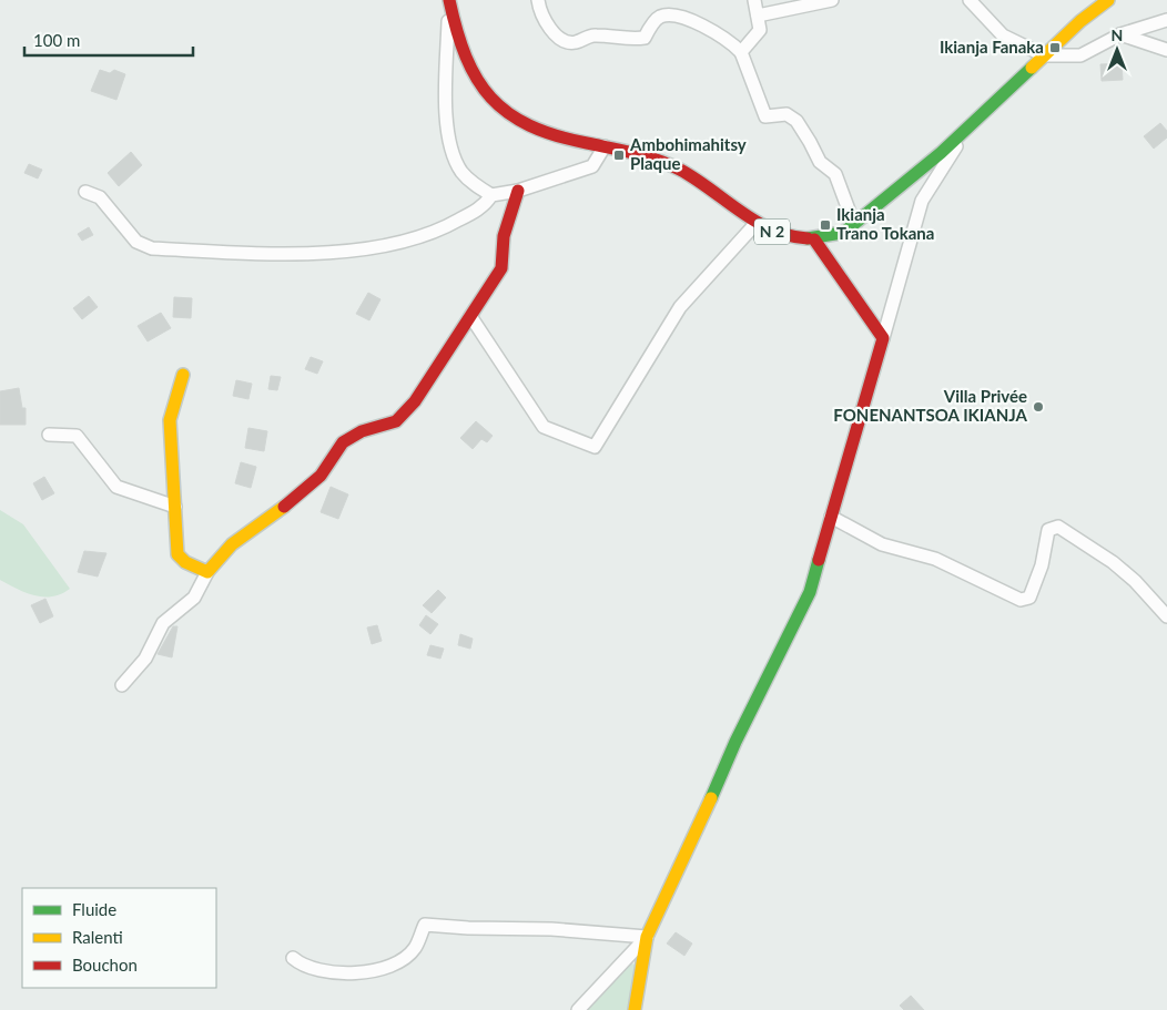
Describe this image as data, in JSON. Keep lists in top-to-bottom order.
{
  "streets": {
    "street": ["N 2"]
  },
  "places": {
    "transit": ["Ikianja Fanaka", "Ambohimahitsy Plaque", "Ikianja Trano Tokana"],
    "other": ["Villa Privée FONENANTSOA IKIANJA"]
  },
  "legend": ["Fluide", "Ralenti", "Bouchon"],
  "scale_bar": "100 m",
  "north": "top"
}
